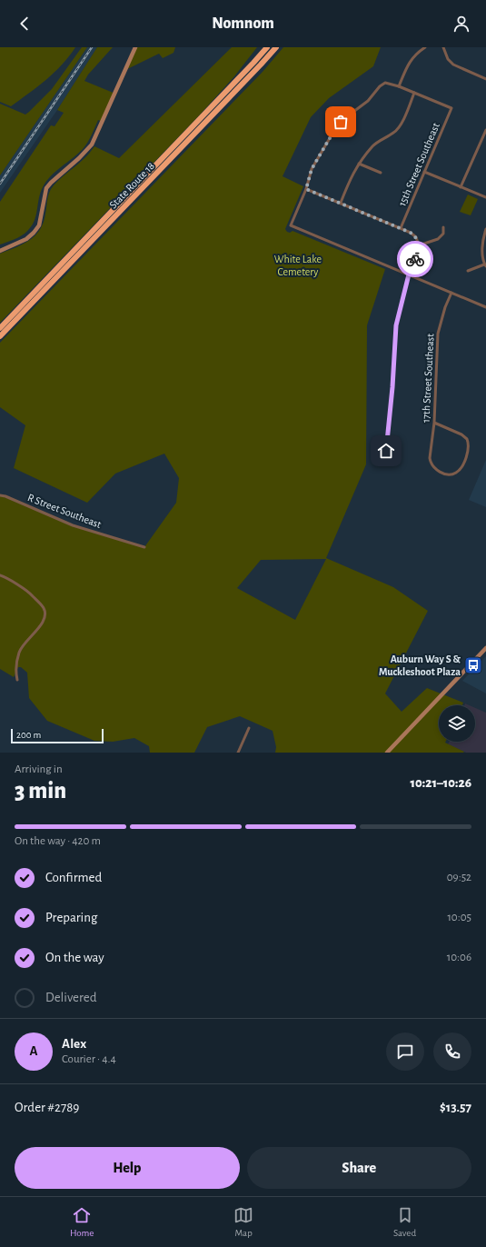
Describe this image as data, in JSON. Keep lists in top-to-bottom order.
{
  "streets": {
    "highway": ["State Route 18"],
    "street": ["15th Street Southeast", "17th Street Southeast", "R Street Southeast"]
  },
  "parks": ["White Lake Cemetery"],
  "places": {
    "bus stop": ["Auburn Way S & Muckleshoot Plaza"]
  },
  "scale_bar": "200 m",
  "page": {
    "header": "Nomnom",
    "scale": "200 m",
    "heading": ["3 min", "Arriving in", "10:21–10:26"],
    "panel": [
      "Alex",
      "Courier · 4.4",
      "Order #2789",
      "$13.57"
    ],
    "bar": "On the way · 420 m",
    "list": [
      ["Confirmed", "09:52"],
      ["Preparing", "10:05"],
      ["On the way", "10:06"],
      "Delivered"
    ],
    "round": "A",
    "buttons": ["Help", "Share"],
    "tabs": ["Home", "Map", "Saved"]
  }
}
